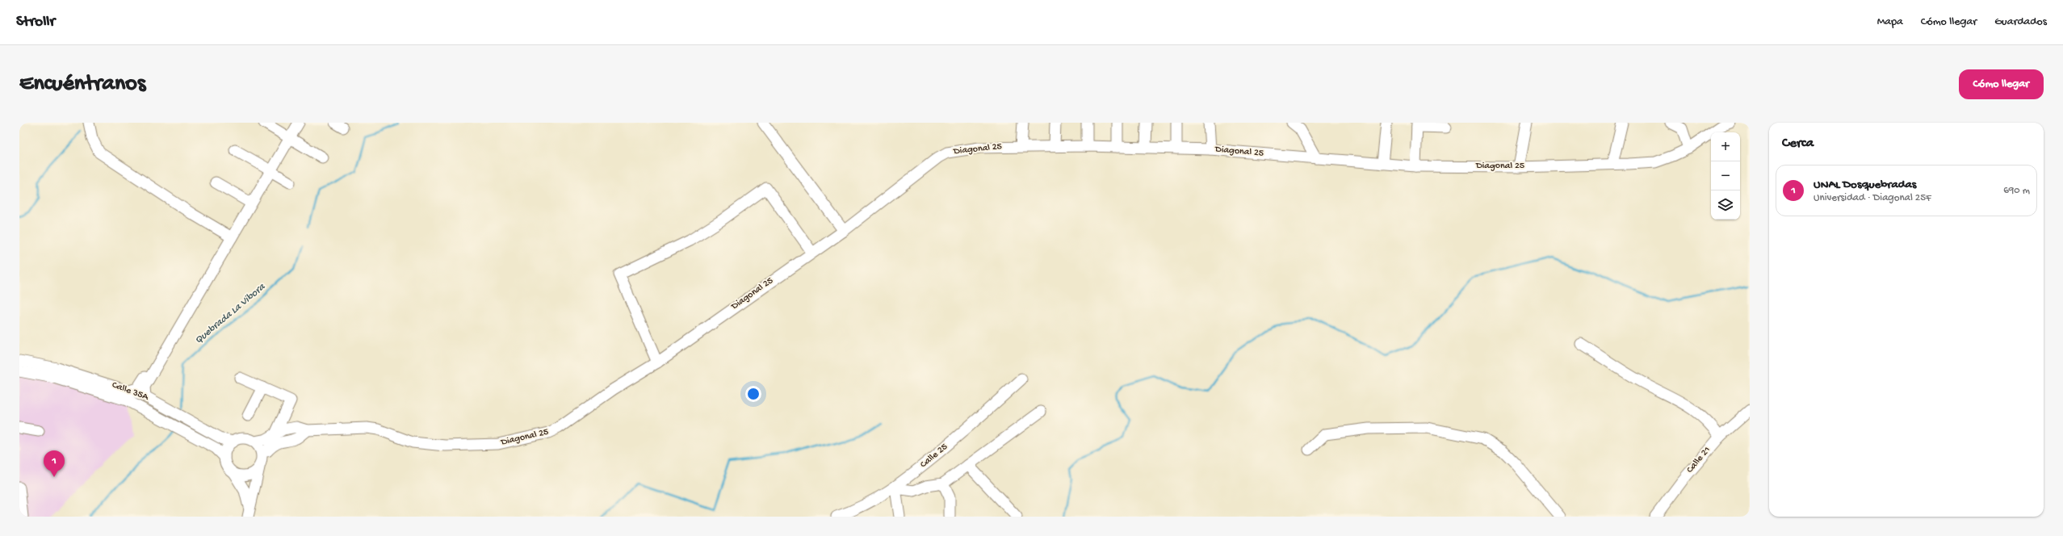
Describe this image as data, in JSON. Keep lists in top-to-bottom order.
{
  "streets": {
    "street": [
      "Diagonal 25",
      "Calle 35A",
      "Calle 25",
      "Calle 21"
    ]
  },
  "crossings": [
    ["Diagonal 25", "Calle 35A"]
  ],
  "water": ["Quebrada La Vibora"],
  "page": {
    "header": "Strollr",
    "nav": ["Mapa", "Cómo llegar", "Guardados"],
    "buttons": "Cómo llegar",
    "title": "Encuéntranos",
    "heading": "Cerca",
    "map_buttons": ["+", "−"],
    "list": [
      {
        "mark": "1",
        "name": "UNAL Dosquebradas",
        "note": "Universidad · Diagonal 25F",
        "value": "690 m"
      }
    ],
    "pins": "1"
  }
}
